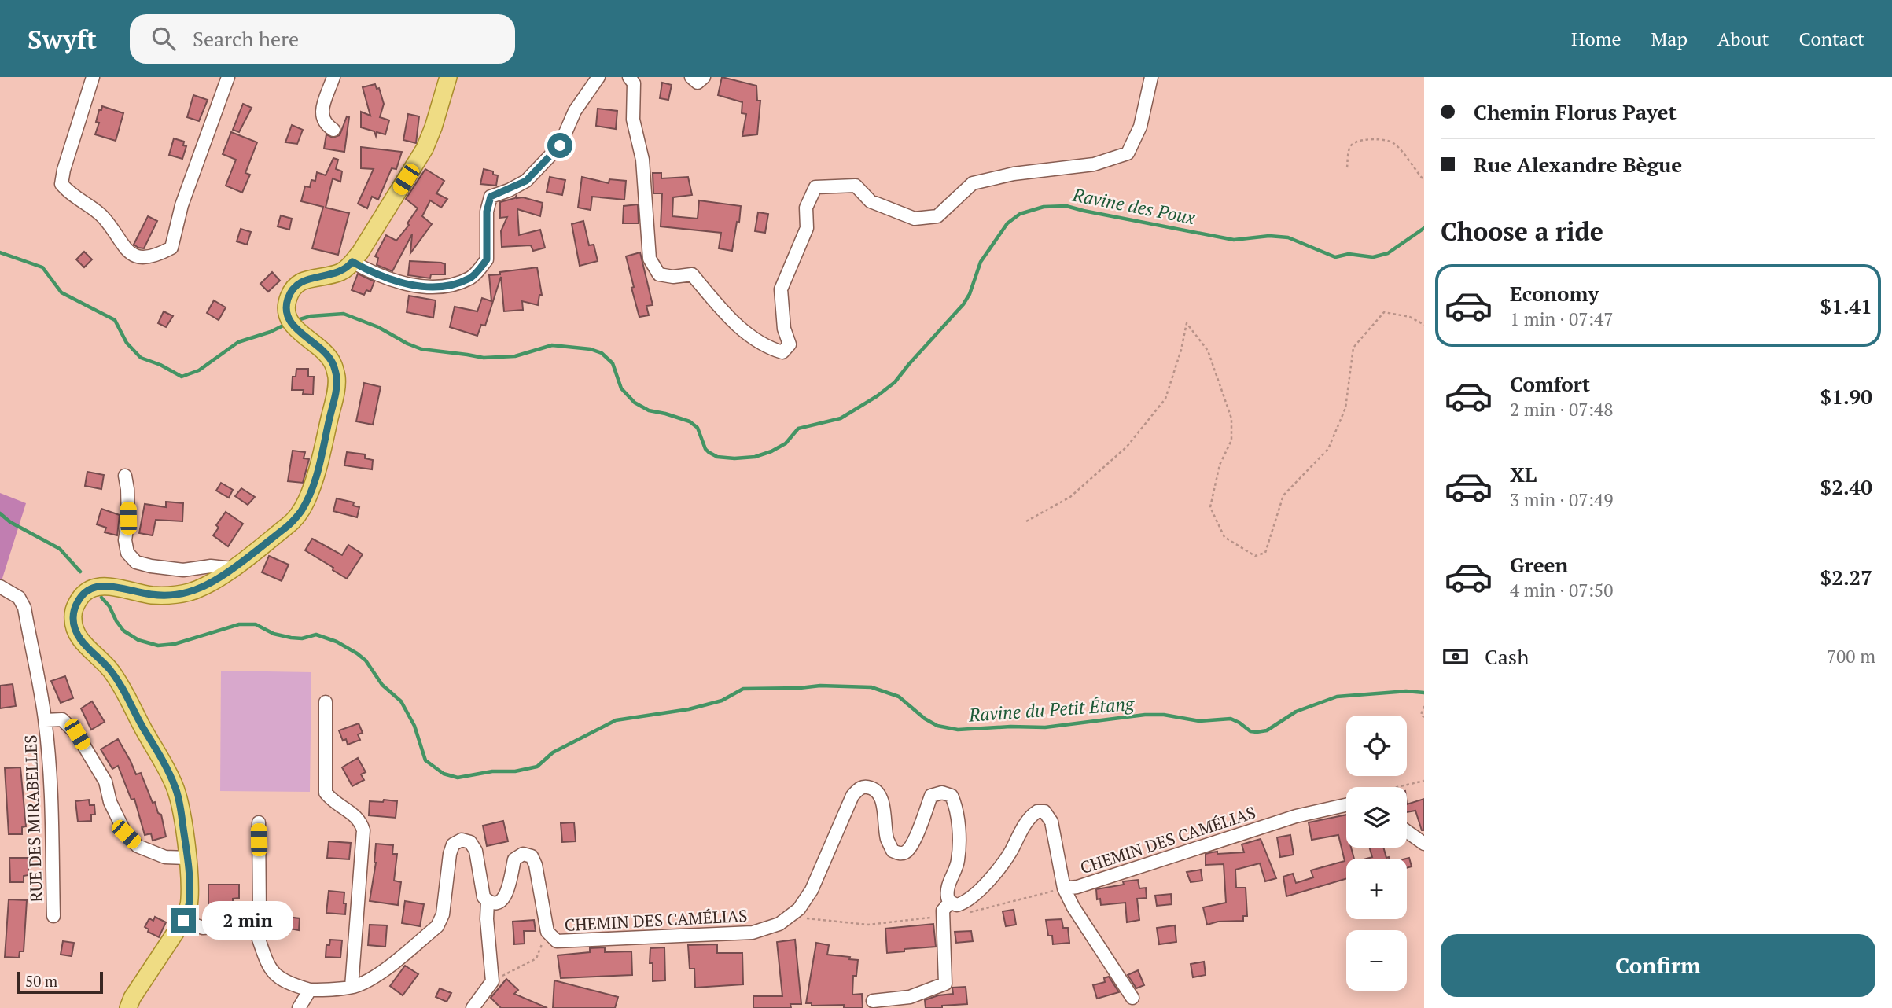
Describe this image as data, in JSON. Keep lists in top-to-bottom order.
{
  "streets": {
    "street": ["RUE DES MIRABELLES", "CHEMIN DES CAMÉLIAS"]
  },
  "water": ["Ravine des Poux", "Ravine du Petit Étang"],
  "scale_bar": "50 m",
  "page": {
    "header": "Swyft",
    "search": "Search here",
    "nav": [
      "Home",
      "Map",
      "About",
      "Contact"
    ],
    "banner": ["Chemin Florus Payet", "Rue Alexandre Bègue"],
    "heading": "Choose a ride",
    "list": [
      {
        "name": "Economy",
        "note": "1 min · 07:47",
        "value": "$1.41"
      },
      {
        "name": "Comfort",
        "note": "2 min · 07:48",
        "value": "$1.90"
      },
      {
        "name": "XL",
        "note": "3 min · 07:49",
        "value": "$2.40"
      },
      {
        "name": "Green",
        "note": "4 min · 07:50",
        "value": "$2.27"
      }
    ],
    "pay": ["Cash", "700 m"],
    "map_buttons": ["+", "−"],
    "bubble": "2 min",
    "buttons": "Confirm",
    "scale": "50 m"
  }
}
